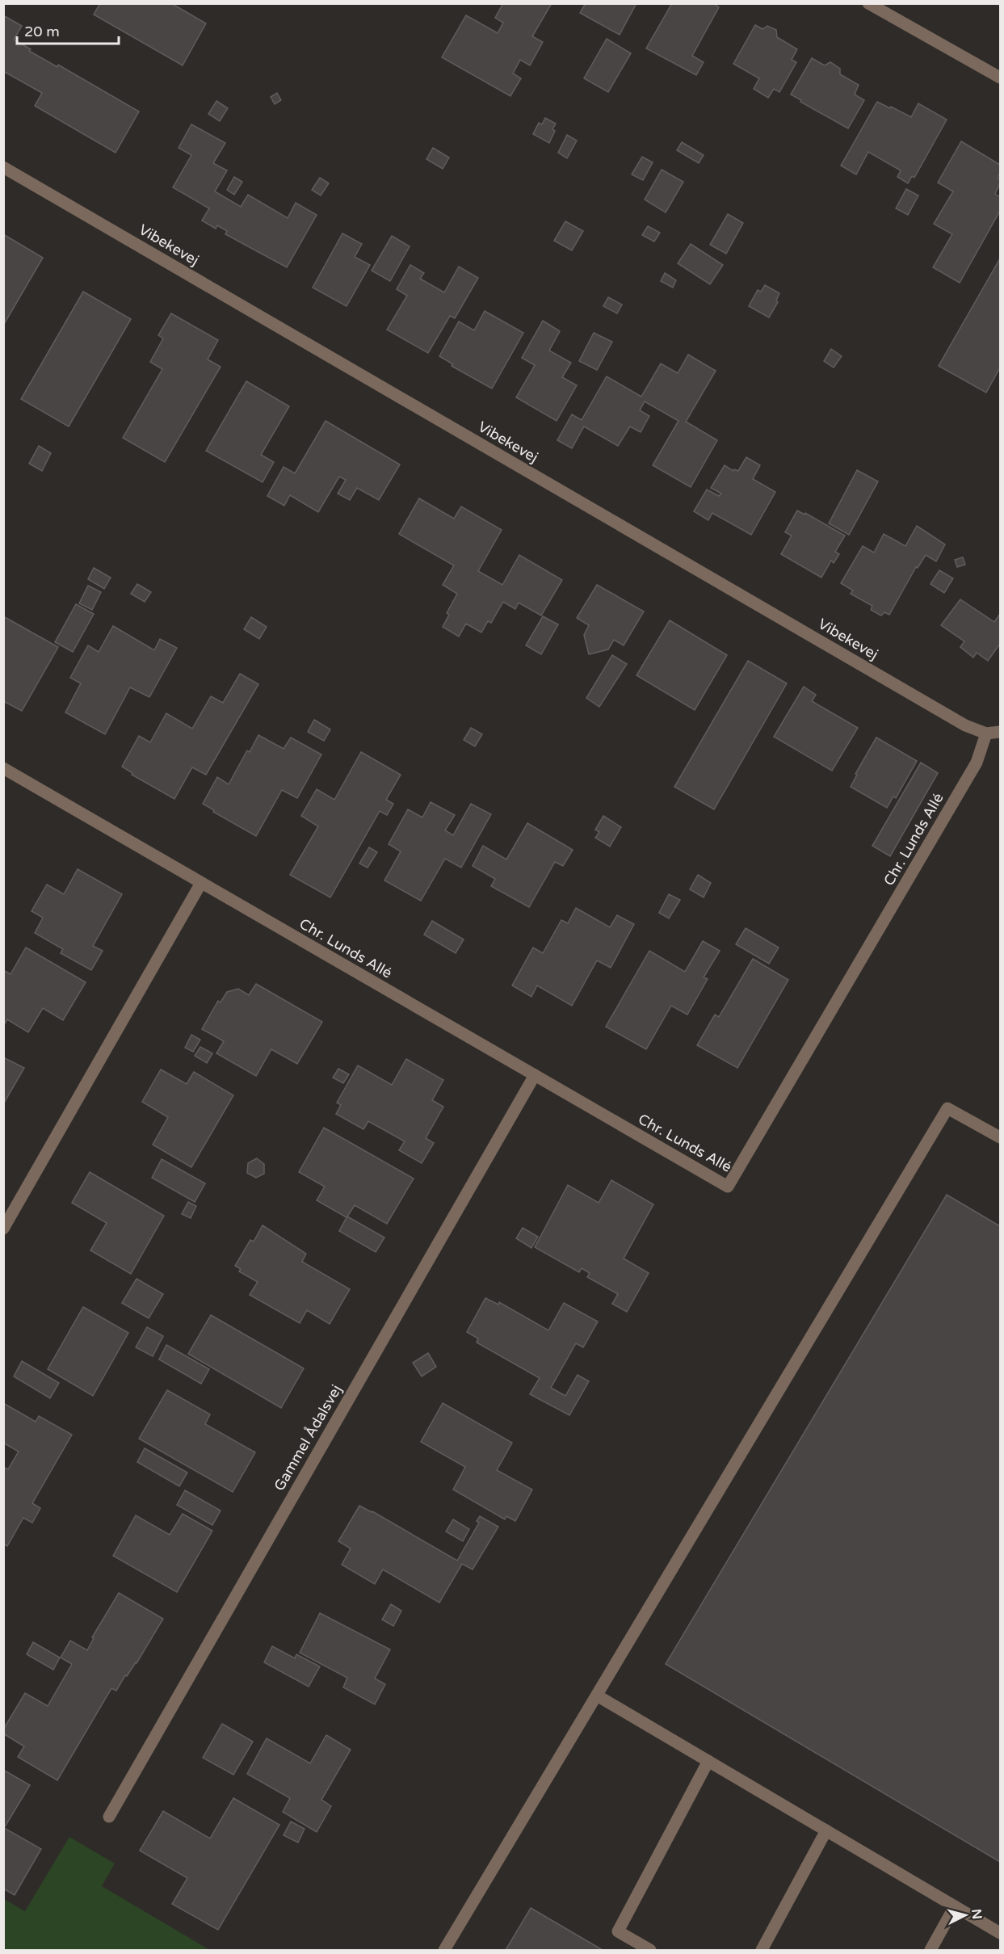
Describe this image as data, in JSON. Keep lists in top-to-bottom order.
{
  "streets": {
    "street": ["Vibekevej", "Chr. Lunds Allé", "Gammel Ådalsvej"]
  },
  "crossings": [
    ["Vibekevej", "Chr. Lunds Allé"],
    ["Chr. Lunds Allé", "Gammel Ådalsvej"]
  ],
  "scale_bar": "20 m",
  "north": "right"
}
